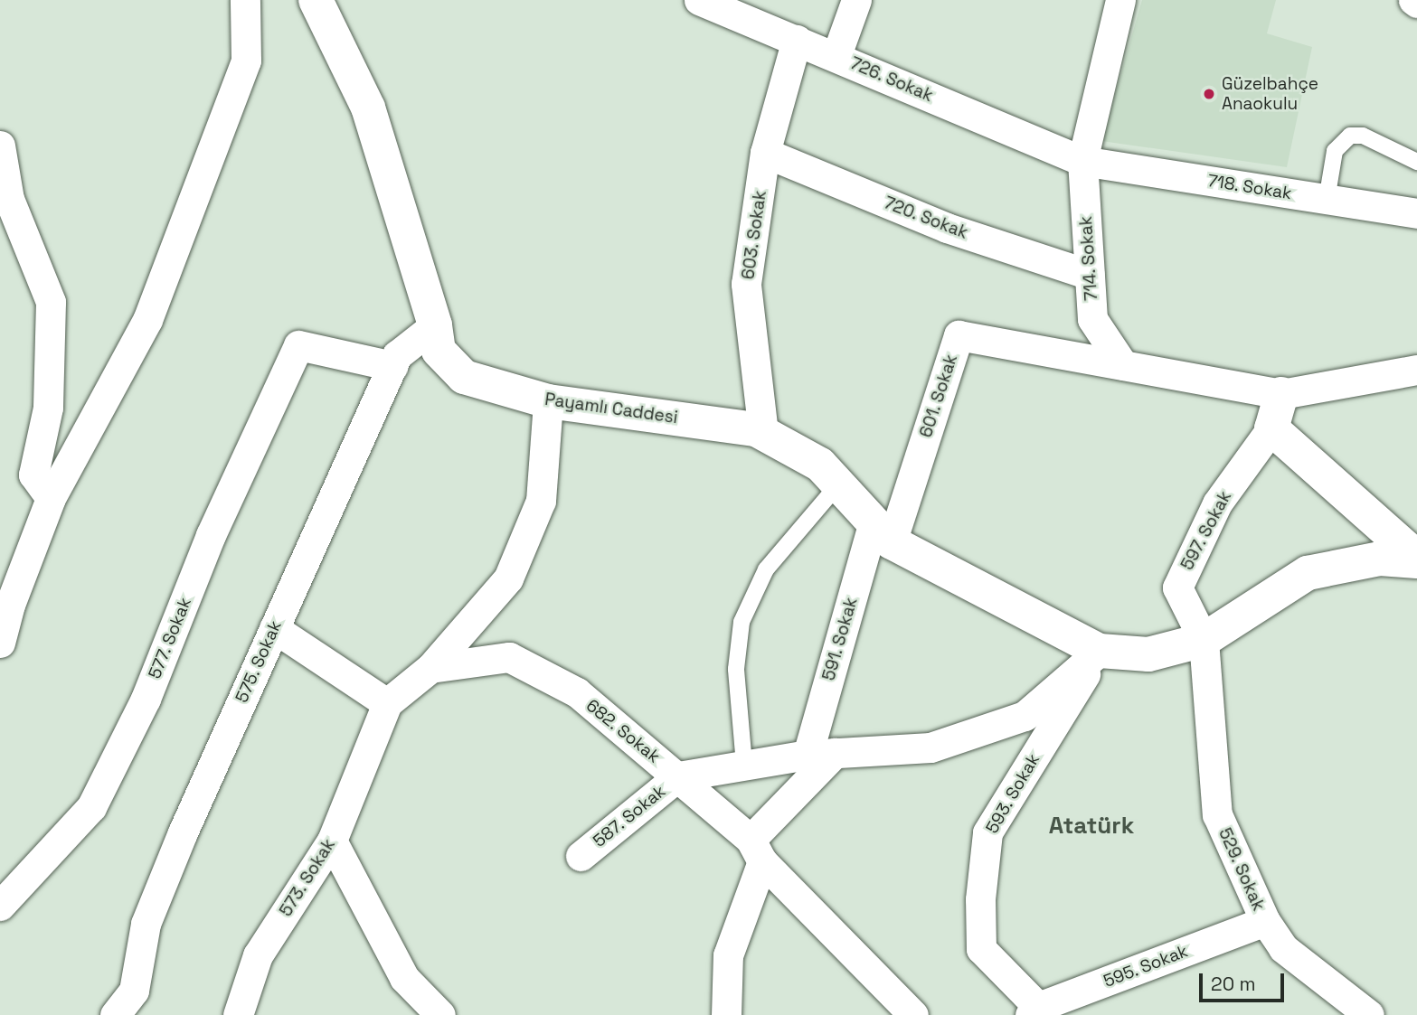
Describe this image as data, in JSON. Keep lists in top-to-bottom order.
{
  "streets": {
    "main road": ["Payamlı Caddesi"],
    "street": [
      "726. Sokak",
      "718. Sokak",
      "720. Sokak",
      "603. Sokak",
      "714. Sokak",
      "601. Sokak",
      "597. Sokak",
      "577. Sokak",
      "591. Sokak",
      "575. Sokak",
      "682. Sokak",
      "593. Sokak",
      "587. Sokak",
      "529. Sokak",
      "573. Sokak",
      "595. Sokak"
    ]
  },
  "crossings": [
    ["726. Sokak", "718. Sokak"],
    ["726. Sokak", "603. Sokak"],
    ["726. Sokak", "714. Sokak"],
    ["718. Sokak", "714. Sokak"],
    ["720. Sokak", "603. Sokak"],
    ["720. Sokak", "714. Sokak"],
    ["603. Sokak", "Payamlı Caddesi"],
    ["714. Sokak", "601. Sokak"],
    ["601. Sokak", "Payamlı Caddesi"],
    ["601. Sokak", "591. Sokak"],
    ["Payamlı Caddesi", "591. Sokak"],
    ["Payamlı Caddesi", "575. Sokak"],
    ["Payamlı Caddesi", "593. Sokak"],
    ["597. Sokak", "529. Sokak"],
    ["577. Sokak", "575. Sokak"],
    ["682. Sokak", "587. Sokak"],
    ["593. Sokak", "595. Sokak"],
    ["529. Sokak", "595. Sokak"]
  ],
  "districts": ["Atatürk"],
  "places": ["Güzelbahçe Anaokulu"],
  "scale_bar": "20 m"
}
